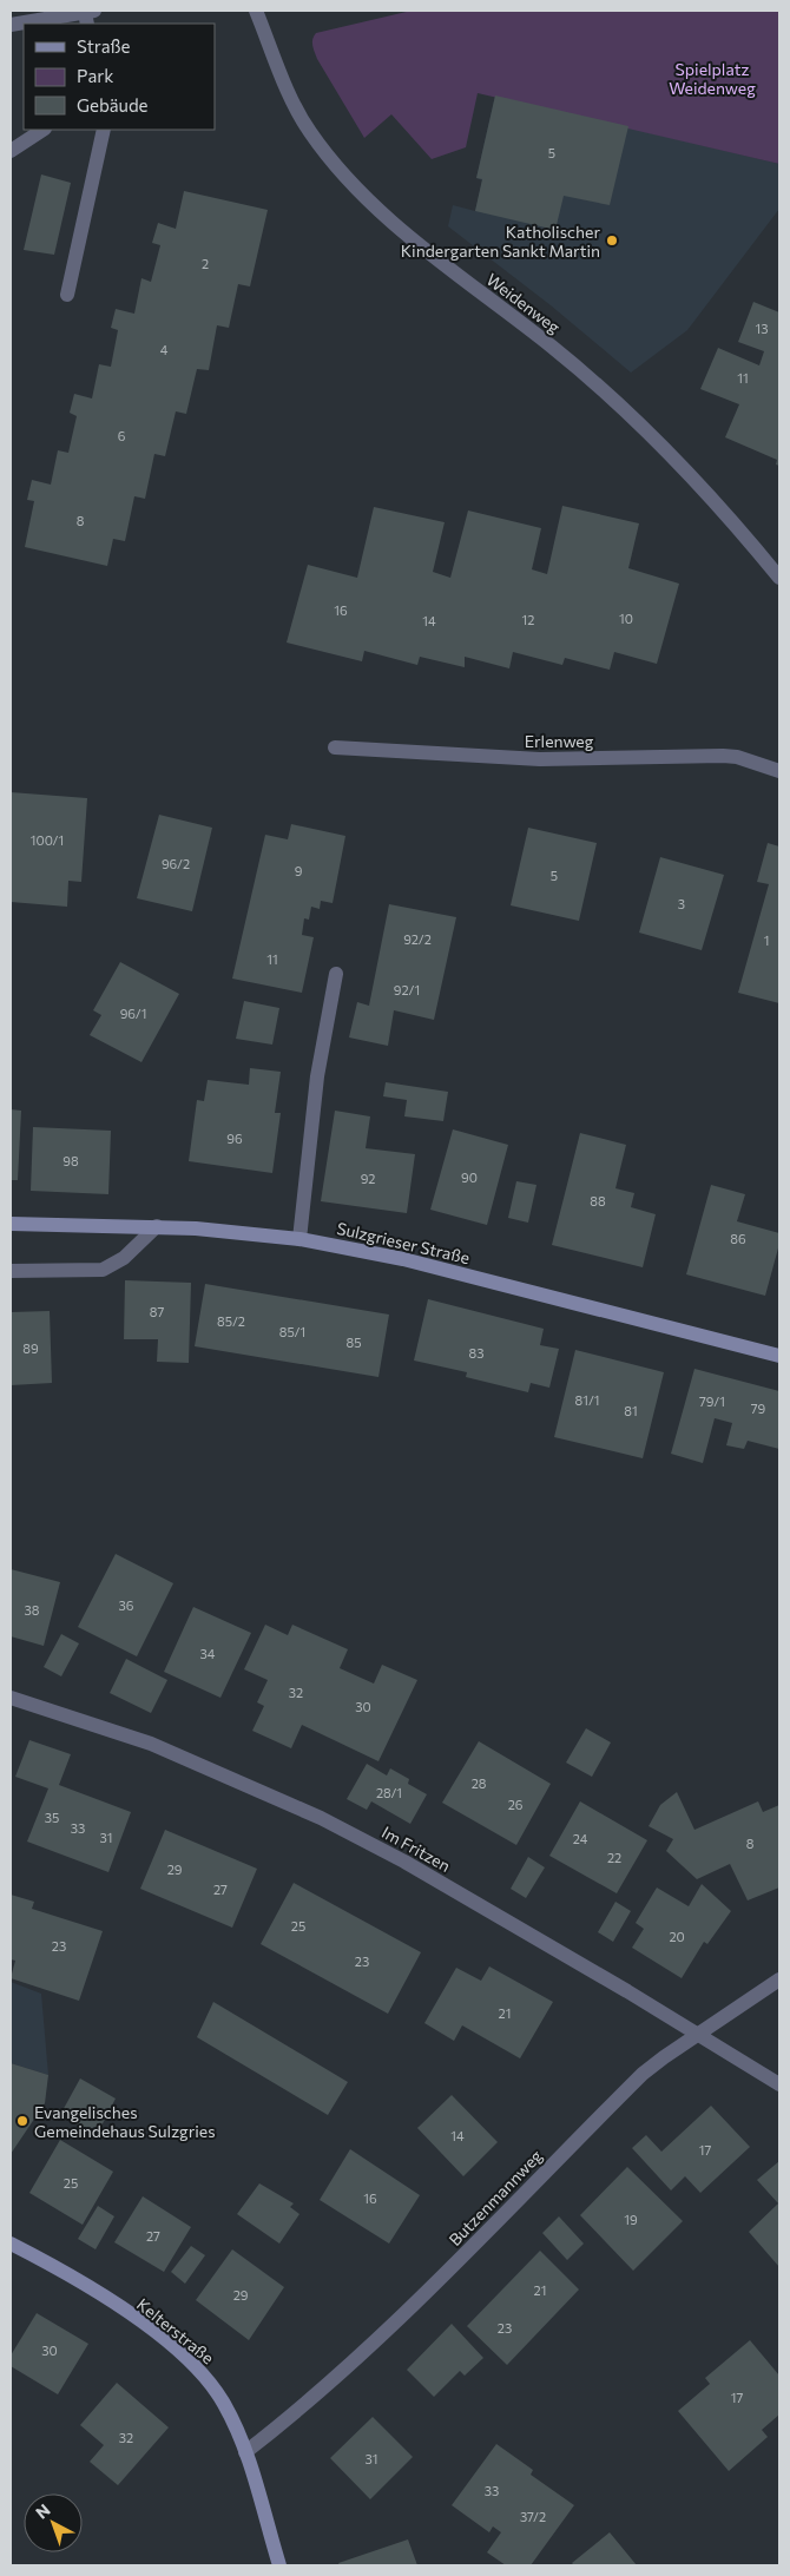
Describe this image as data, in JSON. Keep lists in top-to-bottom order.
{
  "streets": {
    "main road": ["Sulzgrieser Straße", "Kelterstraße"],
    "street": [
      "Weidenweg",
      "Erlenweg",
      "Im Fritzen",
      "Butzenmannweg"
    ]
  },
  "crossings": [
    ["Im Fritzen", "Butzenmannweg"],
    ["Butzenmannweg", "Kelterstraße"]
  ],
  "parks": ["Spielplatz Weidenweg"],
  "places": ["Katholischer Kindergarten Sankt Martin", "Evangelisches Gemeindehaus Sulzgries"],
  "house_numbers": [
    "5",
    "2",
    "13",
    "4",
    "11",
    "6",
    "8",
    "16",
    "10",
    "12",
    "14",
    "100/1",
    "96/2",
    "9",
    "5",
    "3",
    "92/2",
    "1",
    "11",
    "92/1",
    "96/1",
    "96",
    "98",
    "90",
    "92",
    "88",
    "86",
    "87",
    "85/2",
    "85/1",
    "85",
    "89",
    "83",
    "81/1",
    "79/1",
    "79",
    "81",
    "36",
    "38",
    "34",
    "32",
    "30",
    "28",
    "28/1",
    "26",
    "35",
    "33",
    "31",
    "24",
    "8",
    "22",
    "29",
    "27",
    "25",
    "20",
    "23",
    "23",
    "21",
    "14",
    "17",
    "25",
    "16",
    "19",
    "27",
    "21",
    "29",
    "23",
    "30",
    "17",
    "32",
    "31",
    "33",
    "37/2"
  ],
  "legend": ["Straße", "Park", "Gebäude"],
  "north": "top left"
}
